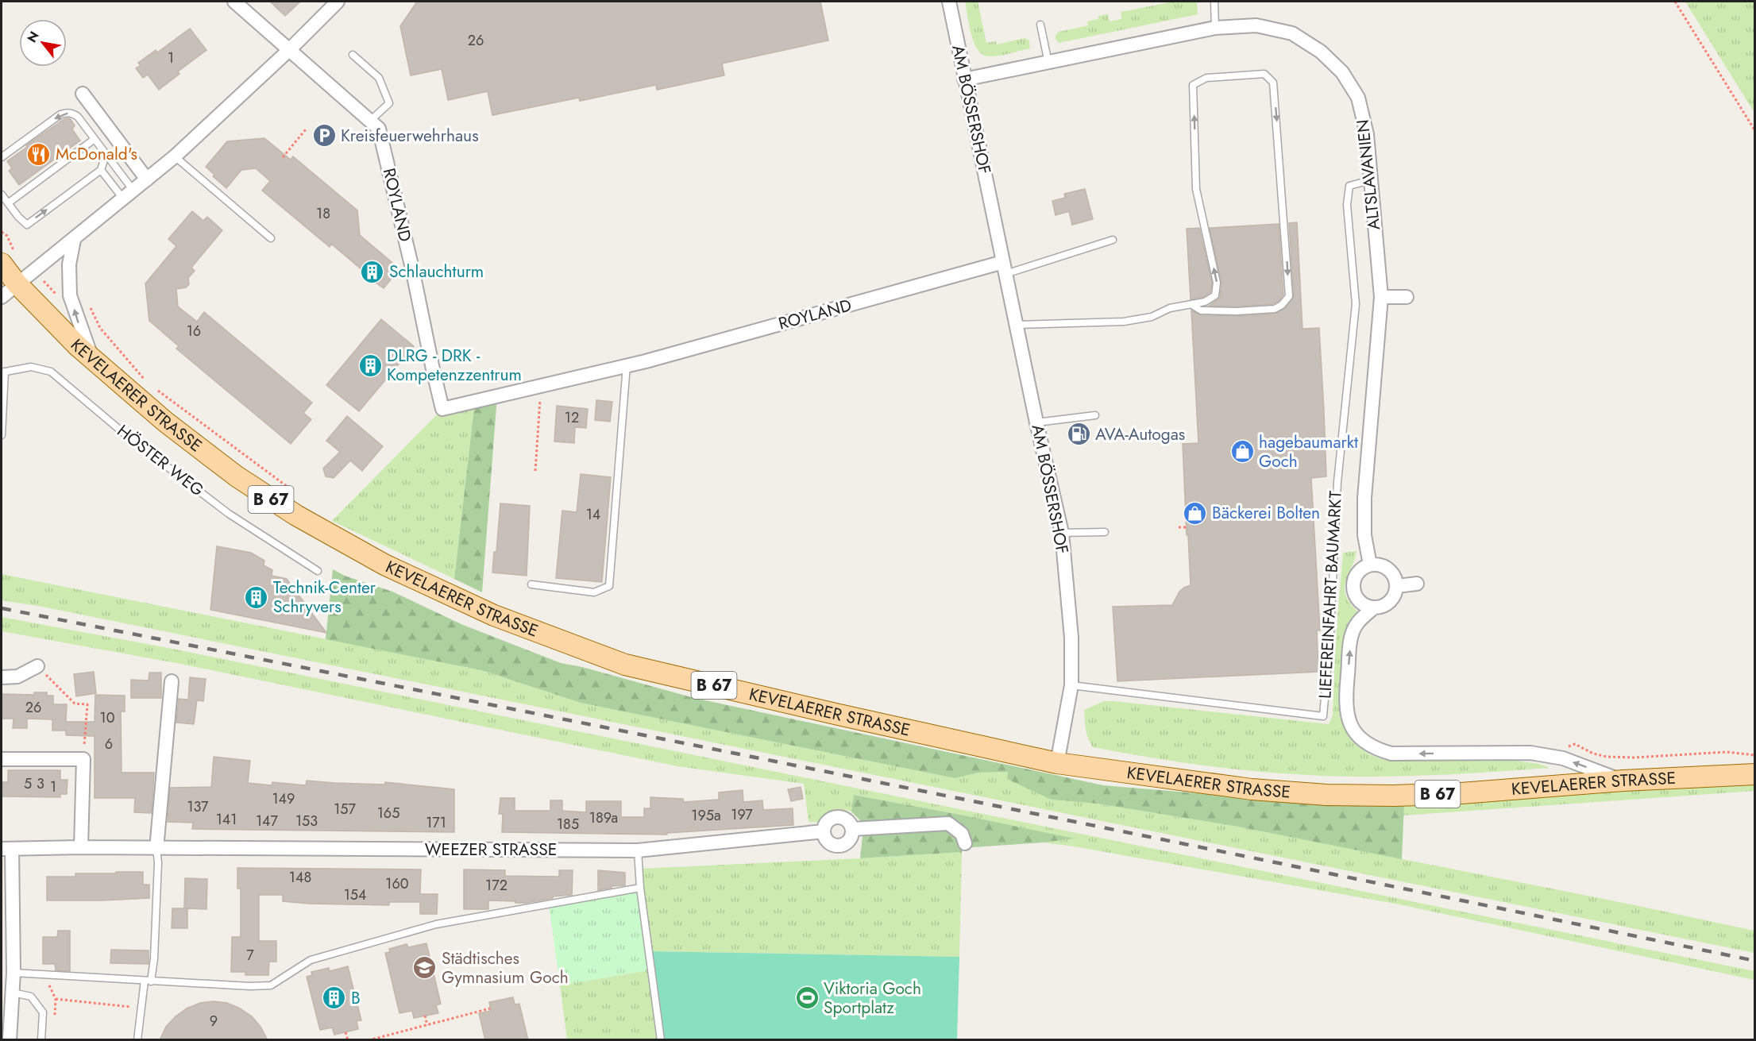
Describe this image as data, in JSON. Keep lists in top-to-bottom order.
{
  "streets": {
    "main road": ["KEVELAERER STRASSE", "B 67"],
    "street": [
      "AM BÖSSERSHOF",
      "ALTSLAVANIEN",
      "ROYLAND",
      "WEEZER STRASSE"
    ],
    "lane": ["HÖSTER WEG", "LIEFEREINFAHRT BAUMARKT"]
  },
  "crossings": [
    ["AM BÖSSERSHOF", "ALTSLAVANIEN"],
    ["AM BÖSSERSHOF", "ROYLAND"],
    ["AM BÖSSERSHOF", "KEVELAERER STRASSE"],
    ["AM BÖSSERSHOF", "LIEFEREINFAHRT BAUMARKT"],
    ["ALTSLAVANIEN", "LIEFEREINFAHRT BAUMARKT"]
  ],
  "places": {
    "parking": ["Kreisfeuerwehrhaus"],
    "restaurant": ["McDonald's"],
    "building": [
      "Schlauchturm",
      "DLRG - DRK - Kompetenzzentrum",
      "Technik-Center Schryvers",
      "B"
    ],
    "fuel station": ["AVA-Autogas"],
    "shop": ["hagebaumarkt Goch", "Bäckerei Bolten"],
    "school or university": ["Städtisches Gymnasium Goch"],
    "sports": ["Viktoria Goch Sportplatz"]
  },
  "house_numbers": [
    "26",
    "1",
    "18",
    "16",
    "12",
    "14",
    "26",
    "10",
    "6",
    "5",
    "3",
    "1",
    "149",
    "137",
    "157",
    "165",
    "197",
    "195a",
    "189a",
    "141",
    "147",
    "153",
    "171",
    "185",
    "148",
    "160",
    "172",
    "154",
    "7",
    "9"
  ],
  "north": "top left"
}
